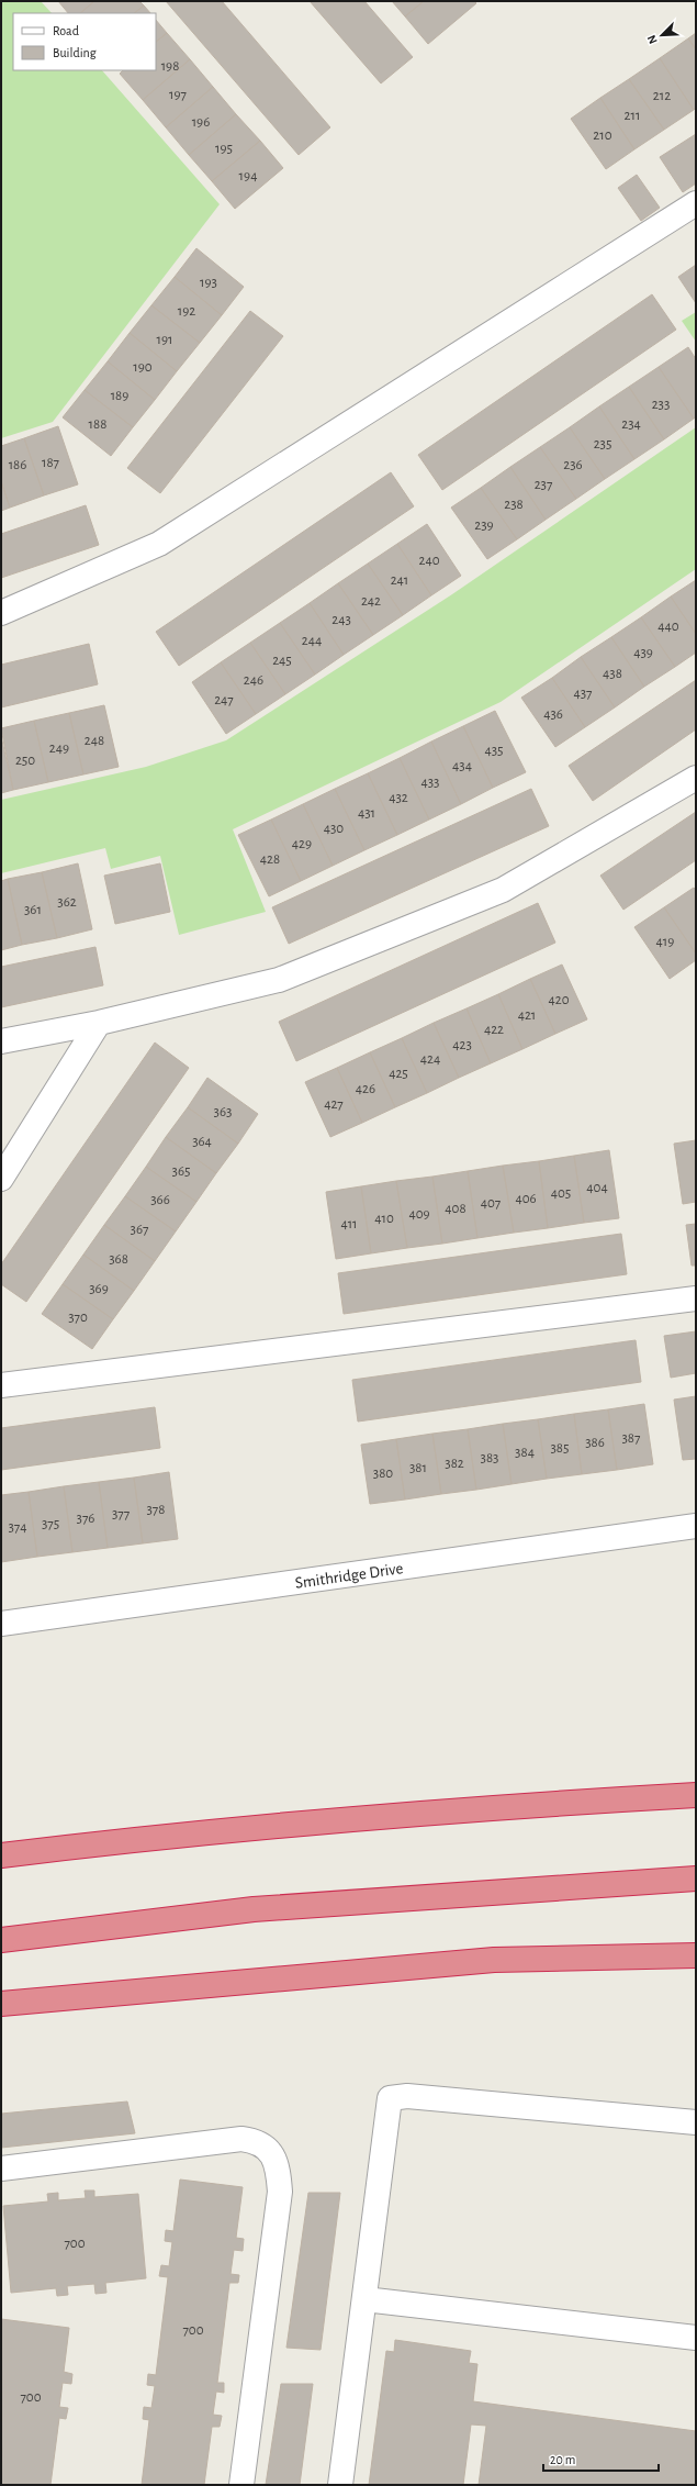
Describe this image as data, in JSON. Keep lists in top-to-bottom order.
{
  "streets": {
    "street": ["Smithridge Drive"]
  },
  "house_numbers": [
    "198",
    "197",
    "212",
    "211",
    "196",
    "210",
    "195",
    "194",
    "193",
    "192",
    "191",
    "190",
    "189",
    "233",
    "188",
    "234",
    "235",
    "187",
    "186",
    "236",
    "237",
    "238",
    "239",
    "240",
    "241",
    "242",
    "243",
    "440",
    "244",
    "439",
    "245",
    "438",
    "246",
    "437",
    "247",
    "436",
    "248",
    "249",
    "435",
    "250",
    "434",
    "433",
    "432",
    "431",
    "430",
    "429",
    "428",
    "362",
    "361",
    "419",
    "420",
    "421",
    "422",
    "423",
    "424",
    "425",
    "426",
    "427",
    "363",
    "364",
    "365",
    "404",
    "405",
    "406",
    "366",
    "407",
    "408",
    "409",
    "410",
    "411",
    "367",
    "368",
    "369",
    "370",
    "387",
    "386",
    "385",
    "384",
    "383",
    "382",
    "381",
    "380",
    "378",
    "377",
    "376",
    "375",
    "374",
    "700",
    "700",
    "700"
  ],
  "legend": ["Road", "Building"],
  "scale_bar": "20 m",
  "north": "bottom left"
}
